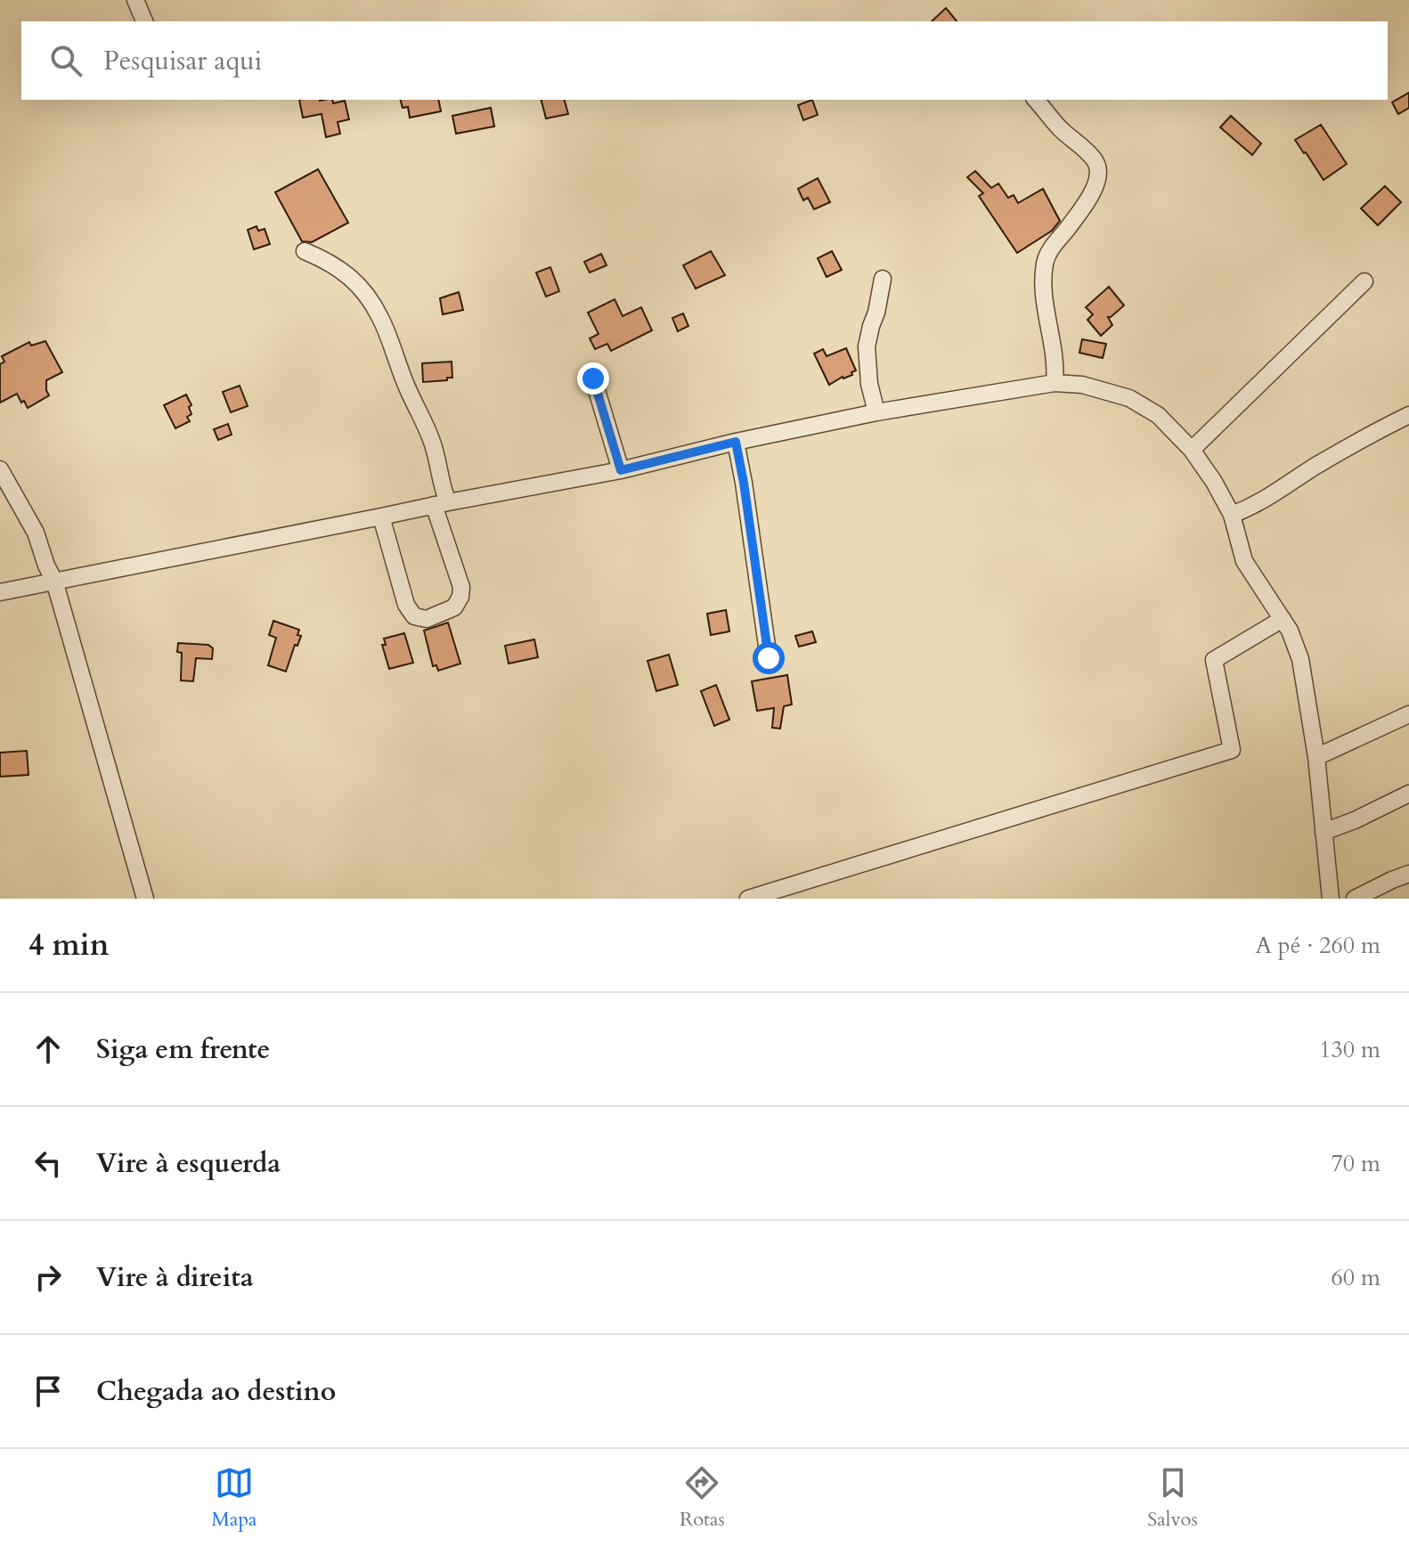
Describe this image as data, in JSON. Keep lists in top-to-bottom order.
{
  "page": {
    "search": "Pesquisar aqui",
    "heading": ["4 min", "A pé · 260 m"],
    "list": [
      ["Siga em frente", "130 m"],
      ["Vire à esquerda", "70 m"],
      ["Vire à direita", "60 m"],
      "Chegada ao destino"
    ],
    "nav": ["Mapa", "Rotas", "Salvos"]
  }
}
